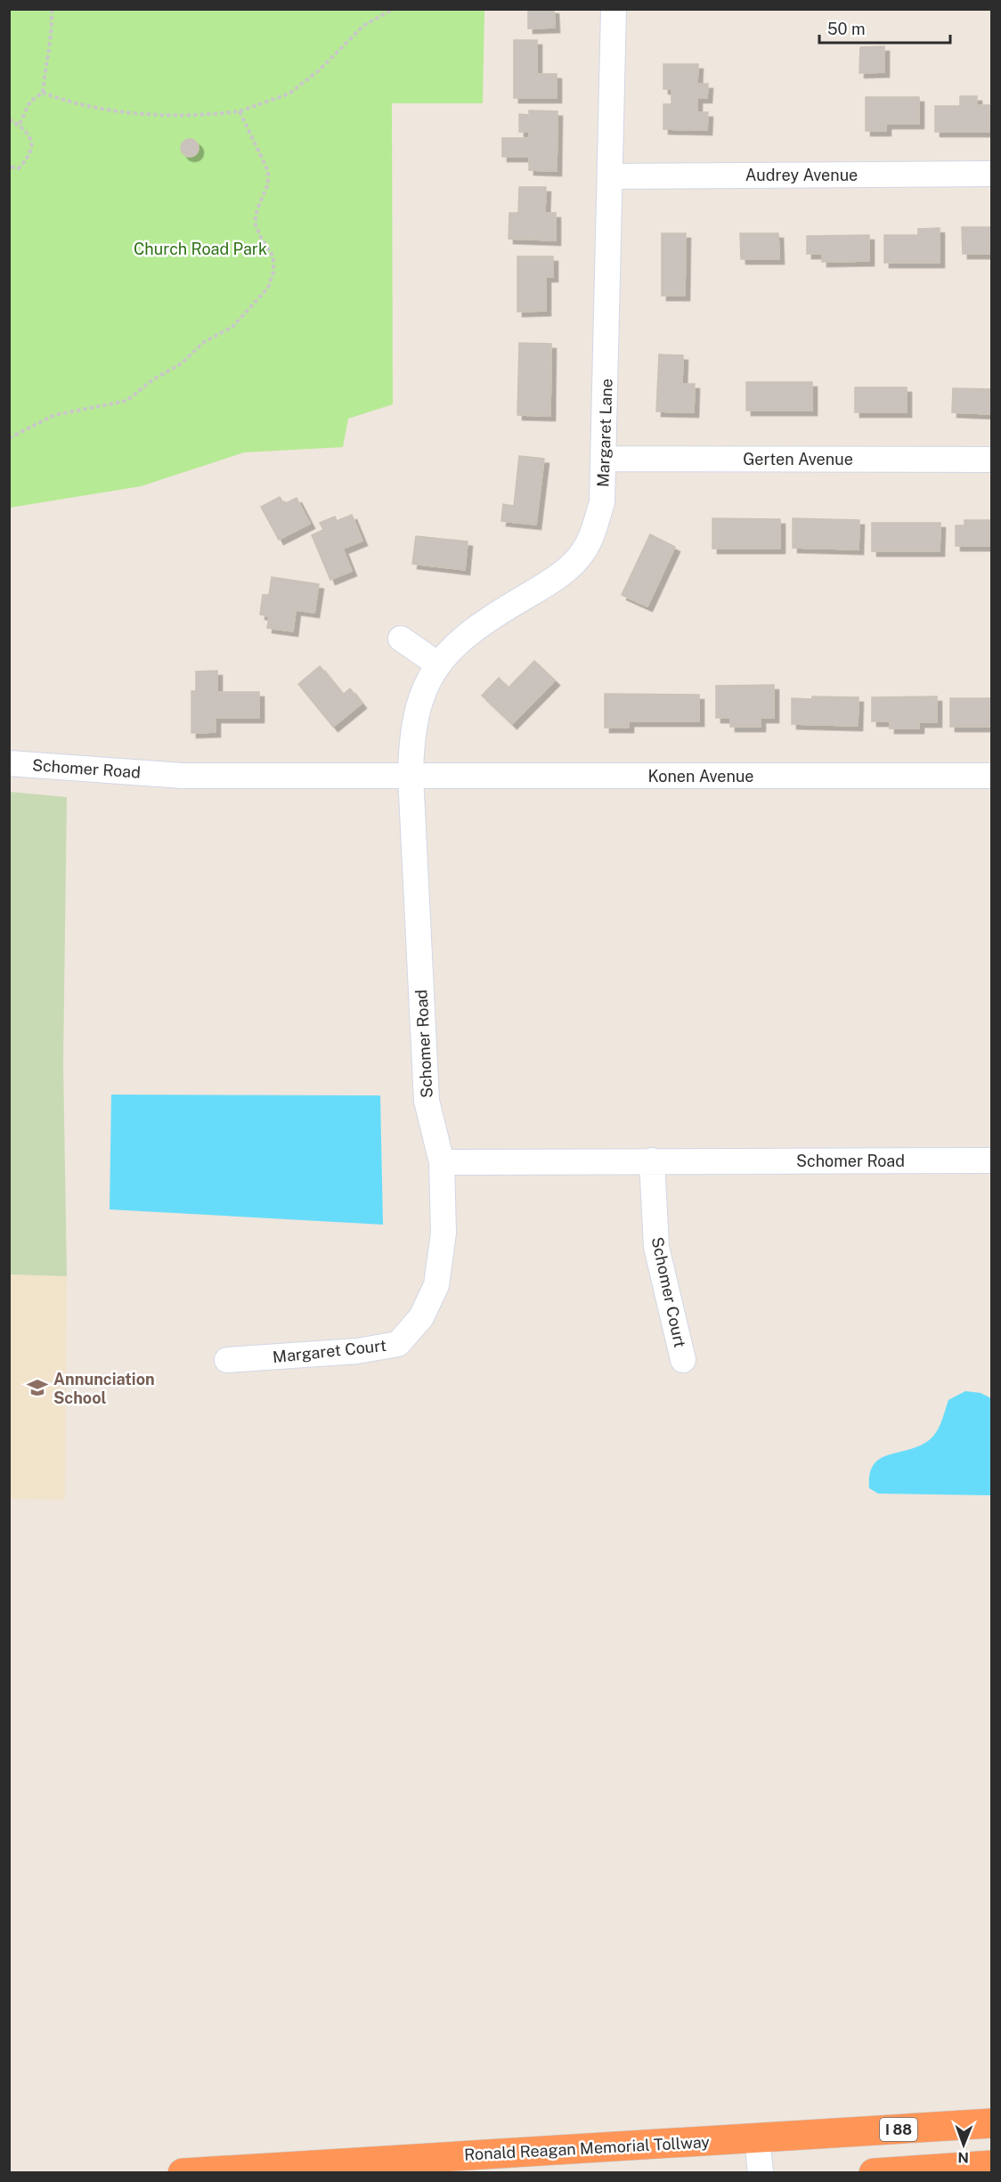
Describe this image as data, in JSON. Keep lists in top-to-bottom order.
{
  "streets": {
    "highway": ["I 88", "Ronald Reagan Memorial Tollway"],
    "street": [
      "Audrey Avenue",
      "Margaret Lane",
      "Gerten Avenue",
      "Schomer Road",
      "Konen Avenue",
      "Schomer Court",
      "Margaret Court"
    ]
  },
  "crossings": [
    ["Audrey Avenue", "Margaret Lane"],
    ["Margaret Lane", "Gerten Avenue"],
    ["Margaret Lane", "Schomer Road"],
    ["Margaret Lane", "Konen Avenue"],
    ["Schomer Road", "Konen Avenue"],
    ["Schomer Road", "Schomer Court"],
    ["Schomer Road", "Margaret Court"]
  ],
  "parks": ["Church Road Park"],
  "places": {
    "school or university": ["Annunciation School"]
  },
  "scale_bar": "50 m",
  "north": "bottom"
}
